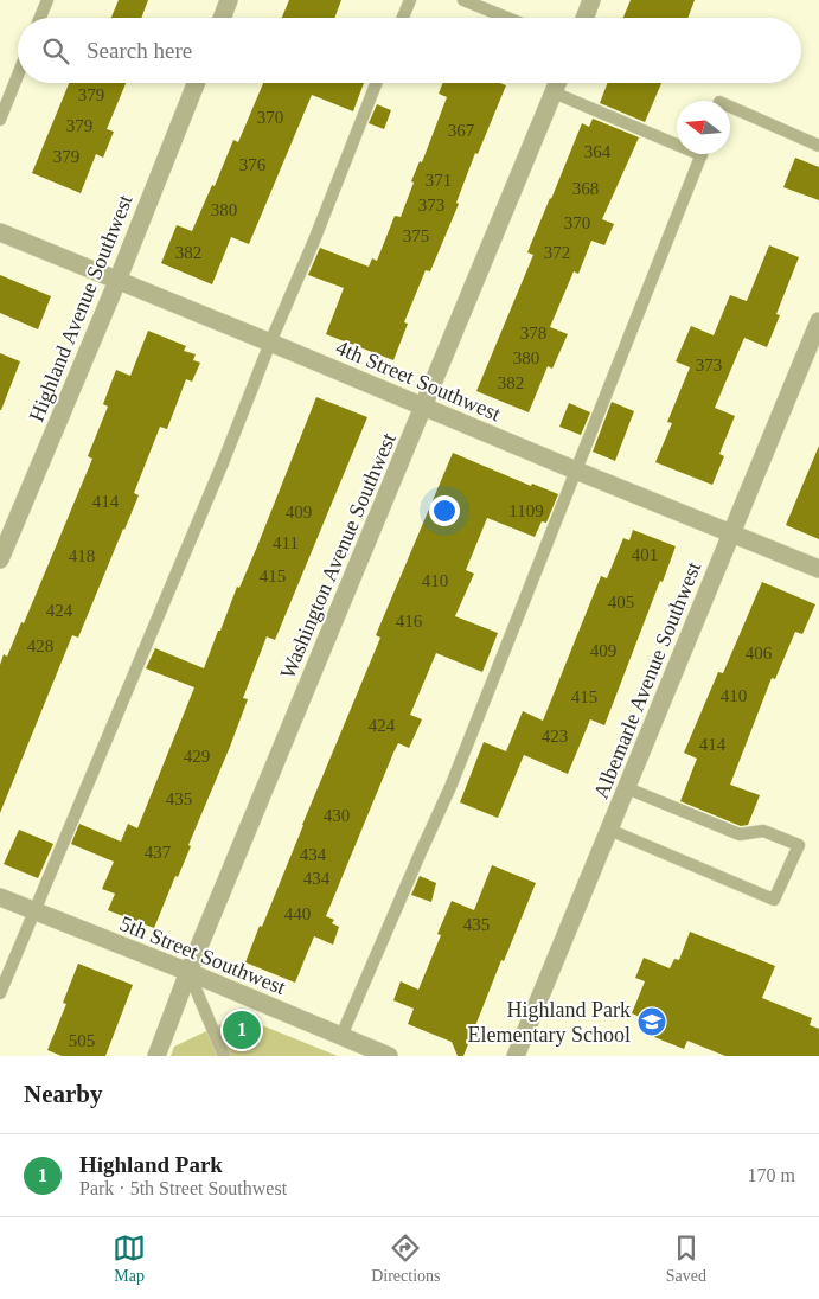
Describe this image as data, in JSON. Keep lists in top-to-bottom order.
{
  "streets": {
    "street": [
      "Highland Avenue Southwest",
      "4th Street Southwest",
      "Washington Avenue Southwest",
      "Albemarle Avenue Southwest",
      "5th Street Southwest"
    ]
  },
  "crossings": [
    ["Highland Avenue Southwest", "4th Street Southwest"],
    ["4th Street Southwest", "Washington Avenue Southwest"],
    ["4th Street Southwest", "Albemarle Avenue Southwest"],
    ["Washington Avenue Southwest", "5th Street Southwest"]
  ],
  "places": {
    "school or university": ["Highland Park Elementary School"]
  },
  "house_numbers": [
    "379",
    "370",
    "379",
    "367",
    "364",
    "379",
    "376",
    "371",
    "368",
    "373",
    "380",
    "370",
    "375",
    "382",
    "372",
    "378",
    "380",
    "373",
    "382",
    "414",
    "1109",
    "409",
    "411",
    "401",
    "418",
    "415",
    "410",
    "405",
    "424",
    "416",
    "428",
    "409",
    "406",
    "410",
    "415",
    "424",
    "423",
    "414",
    "429",
    "435",
    "430",
    "437",
    "434",
    "434",
    "440",
    "435",
    "505"
  ],
  "north": "left",
  "page": {
    "search": "Search here",
    "pins": "1",
    "heading": "Nearby",
    "list": [
      {
        "mark": "1",
        "name": "Highland Park",
        "note": "Park · 5th Street Southwest",
        "value": "170 m"
      }
    ],
    "nav": ["Map", "Directions", "Saved"]
  }
}
